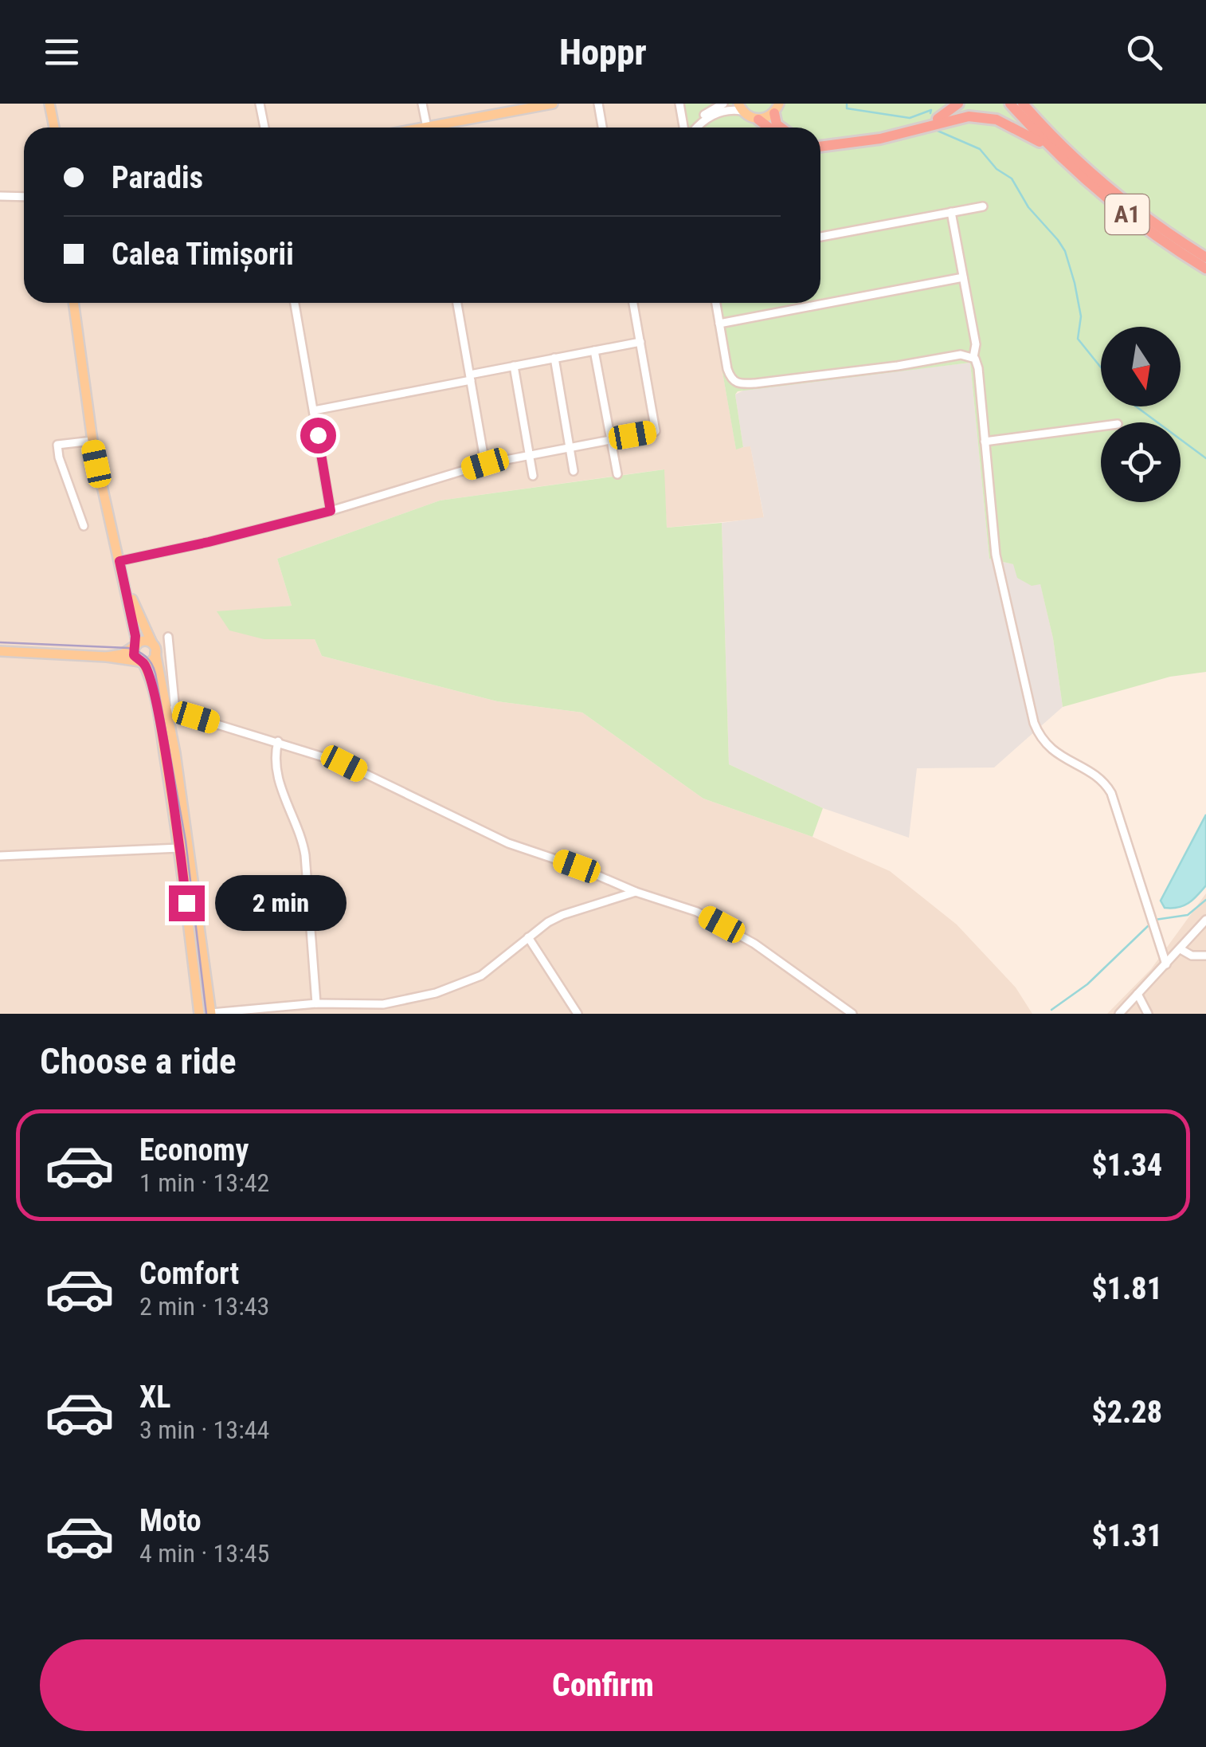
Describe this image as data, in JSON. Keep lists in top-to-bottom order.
{
  "streets": {
    "highway": ["A1"]
  },
  "north": "bottom",
  "page": {
    "header": "Hoppr",
    "banner": ["Paradis", "Calea Timișorii"],
    "bubble": "2 min",
    "heading": "Choose a ride",
    "list": [
      {
        "name": "Economy",
        "note": "1 min · 13:42",
        "value": "$1.34"
      },
      {
        "name": "Comfort",
        "note": "2 min · 13:43",
        "value": "$1.81"
      },
      {
        "name": "XL",
        "note": "3 min · 13:44",
        "value": "$2.28"
      },
      {
        "name": "Moto",
        "note": "4 min · 13:45",
        "value": "$1.31"
      }
    ],
    "buttons": "Confirm"
  }
}
